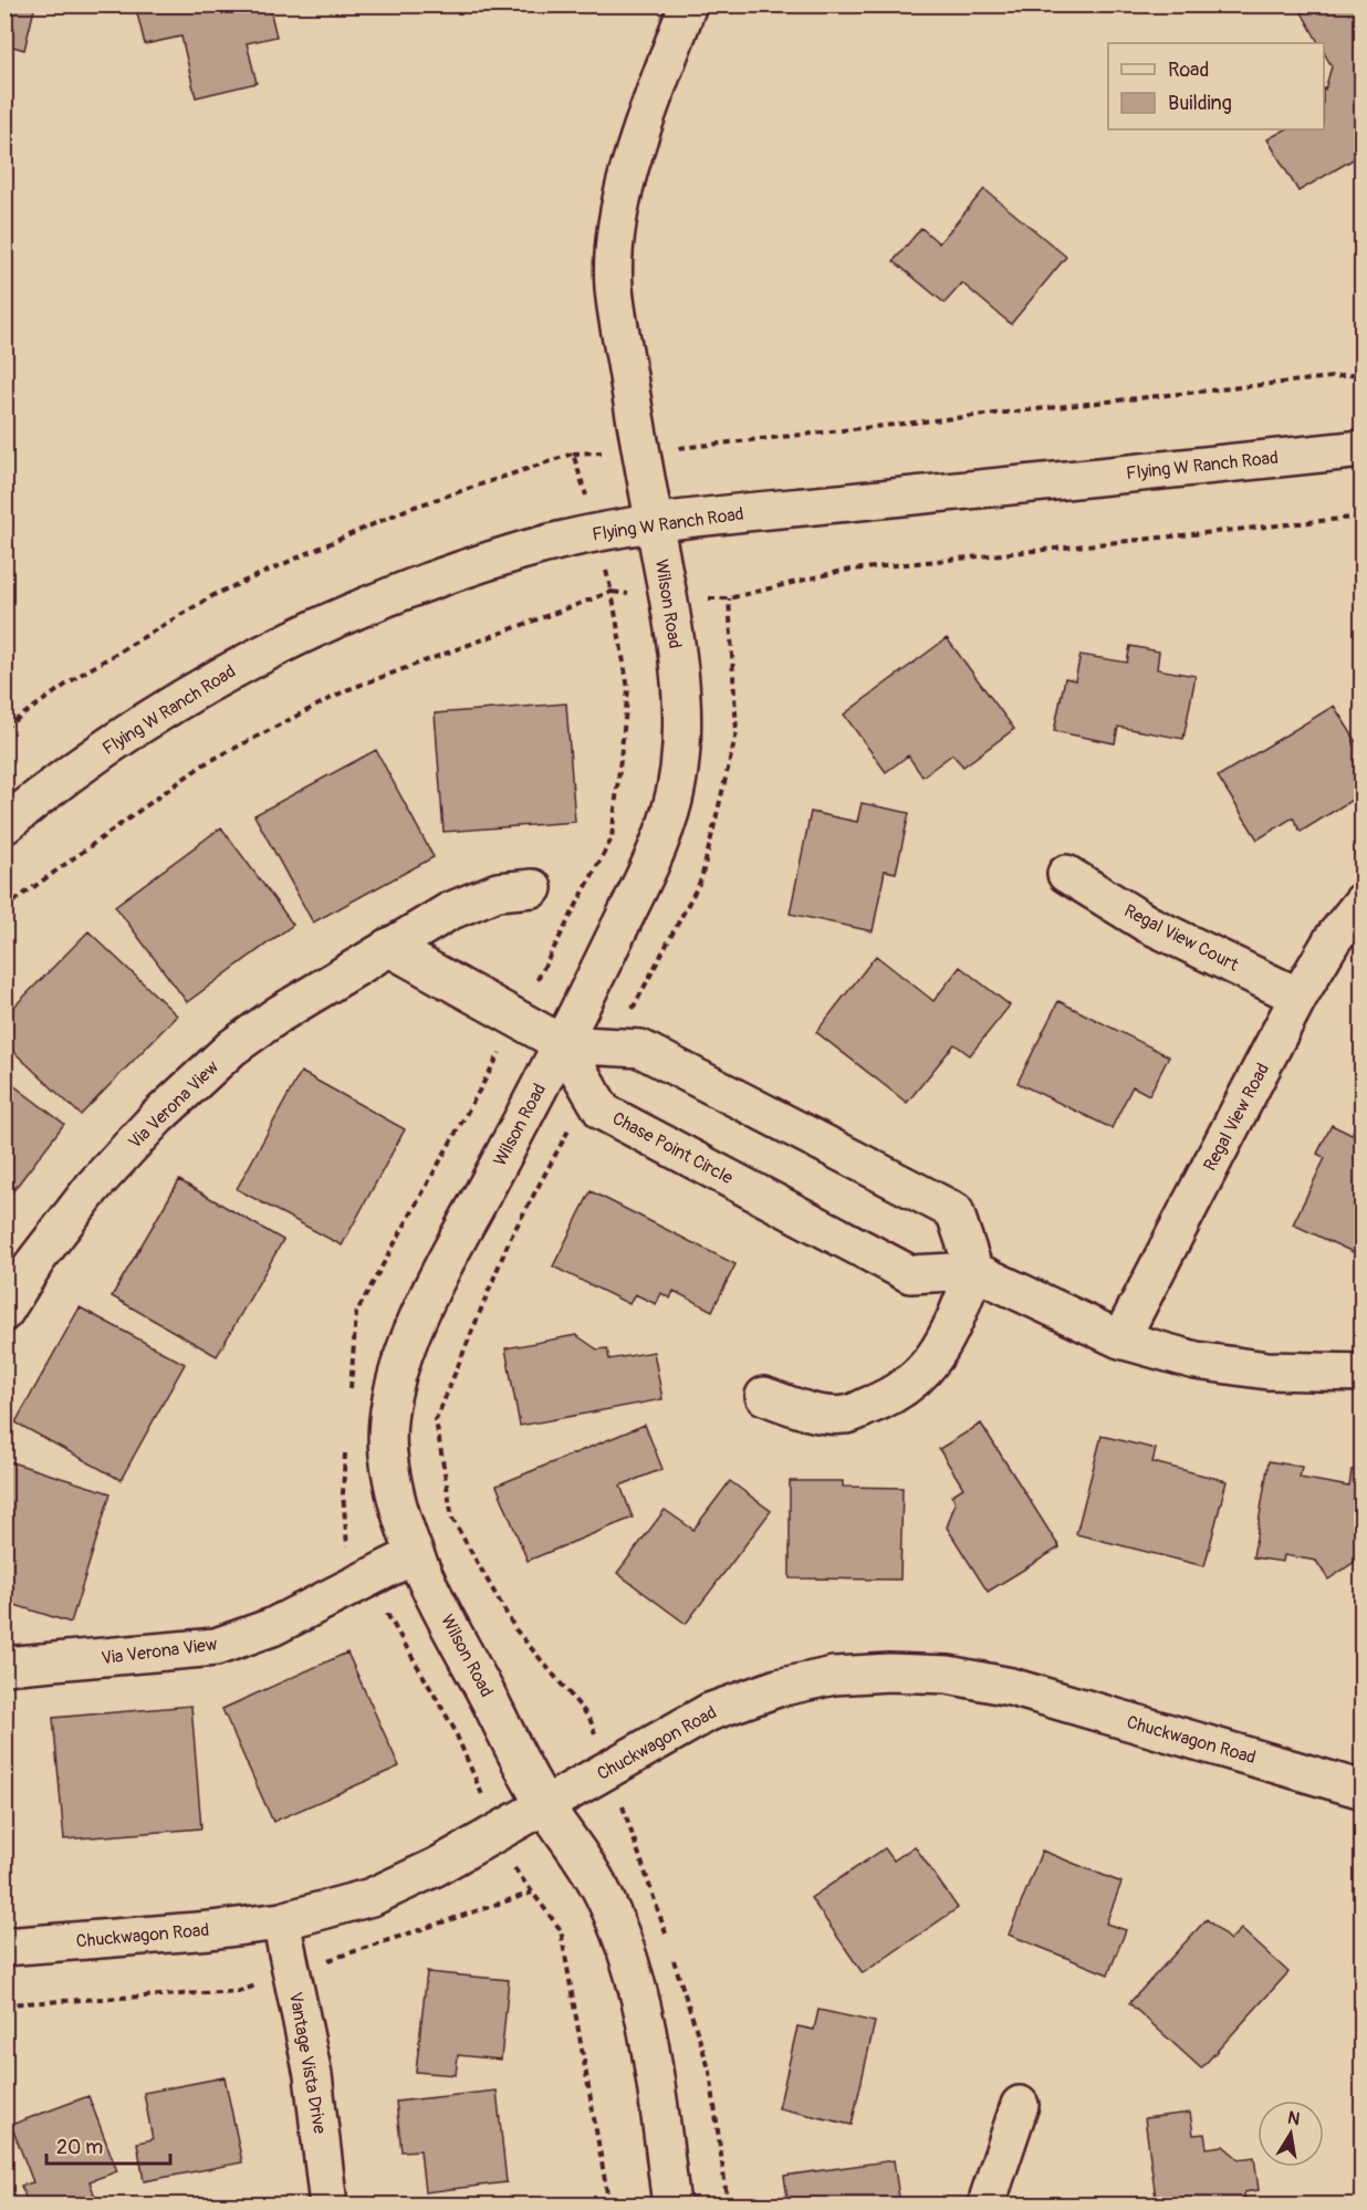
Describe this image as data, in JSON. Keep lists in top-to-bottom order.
{
  "streets": {
    "street": [
      "Flying W Ranch Road",
      "Wilson Road",
      "Regal View Court",
      "Via Verona View",
      "Regal View Road",
      "Chase Point Circle",
      "Chuckwagon Road",
      "Vantage Vista Drive"
    ]
  },
  "crossings": [
    ["Flying W Ranch Road", "Wilson Road"],
    ["Wilson Road", "Via Verona View"],
    ["Wilson Road", "Chase Point Circle"],
    ["Wilson Road", "Chuckwagon Road"],
    ["Regal View Court", "Regal View Road"],
    ["Regal View Road", "Chase Point Circle"],
    ["Chuckwagon Road", "Vantage Vista Drive"]
  ],
  "legend": ["Road", "Building"],
  "scale_bar": "20 m",
  "north": "top"
}
